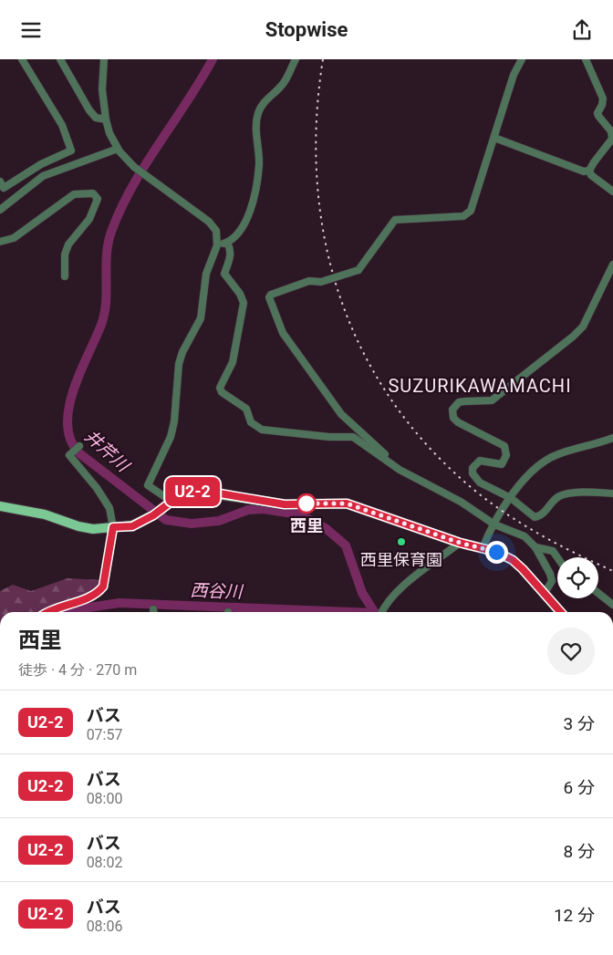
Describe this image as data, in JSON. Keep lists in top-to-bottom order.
{
  "districts": ["SUZURIKAWAMACHI"],
  "water": ["井芹川", "西谷川"],
  "places": ["西里", "西里保育園"],
  "lines": ["bus line U2-2"],
  "page": {
    "header": "Stopwise",
    "on_map": "U2-2",
    "heading": ["西里", "徒歩 · 4 分 · 270 m"],
    "list": [
      {
        "mark": "U2-2",
        "name": "バス",
        "note": "07:57",
        "value": "3 分"
      },
      {
        "mark": "U2-2",
        "name": "バス",
        "note": "08:00",
        "value": "6 分"
      },
      {
        "mark": "U2-2",
        "name": "バス",
        "note": "08:02",
        "value": "8 分"
      },
      {
        "mark": "U2-2",
        "name": "バス",
        "note": "08:06",
        "value": "12 分"
      }
    ]
  }
}
